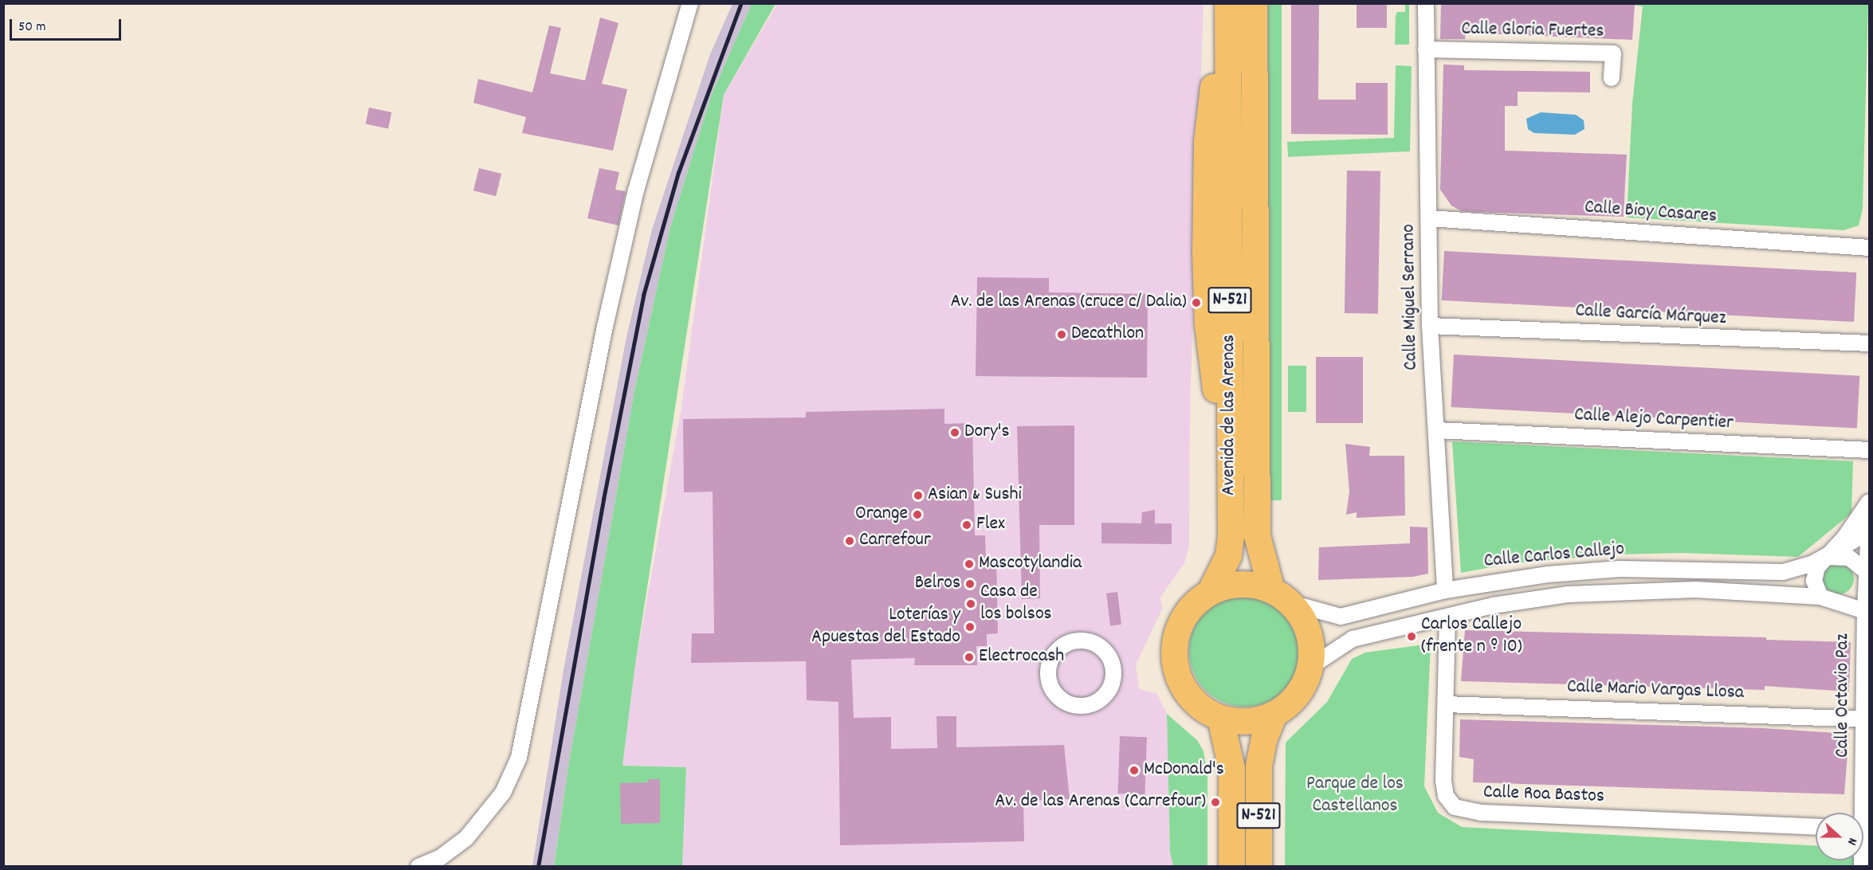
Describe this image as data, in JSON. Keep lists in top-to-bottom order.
{
  "streets": {
    "highway": ["N-521", "Avenida de las Arenas"],
    "street": [
      "Calle Gloria Fuertes",
      "Calle Bioy Casares",
      "Calle Miguel Serrano",
      "Calle García Márquez",
      "Calle Alejo Carpentier",
      "Calle Carlos Callejo",
      "Calle Mario Vargas Llosa",
      "Calle Octavio Paz",
      "Calle Roa Bastos"
    ]
  },
  "crossings": [
    ["Calle Gloria Fuertes", "Calle Miguel Serrano"],
    ["Calle Bioy Casares", "Calle Miguel Serrano"],
    ["Calle Miguel Serrano", "Calle García Márquez"],
    ["Calle Miguel Serrano", "Calle Alejo Carpentier"],
    ["Calle Miguel Serrano", "Calle Carlos Callejo"],
    ["N-521", "Avenida de las Arenas"],
    ["N-521", "Calle Carlos Callejo"],
    ["Avenida de las Arenas", "Calle Carlos Callejo"],
    ["Calle Carlos Callejo", "Calle Octavio Paz"],
    ["Calle Carlos Callejo", "Calle Roa Bastos"],
    ["Calle Mario Vargas Llosa", "Calle Octavio Paz"],
    ["Calle Mario Vargas Llosa", "Calle Roa Bastos"]
  ],
  "parks": ["Parque de los Castellanos"],
  "places": [
    "Av. de las Arenas (cruce c/ Dalia)",
    "Decathlon",
    "Dory's",
    "Asian & Sushi",
    "Orange",
    "Flex",
    "Carrefour",
    "Mascotylandia",
    "Belros",
    "Casa de los bolsos",
    "Loterías y Apuestas del Estado",
    "Carlos Callejo (frente n º 10)",
    "Electrocash",
    "McDonald's",
    "Av. de las Arenas (Carrefour)"
  ],
  "scale_bar": "50 m",
  "north": "right"
}
